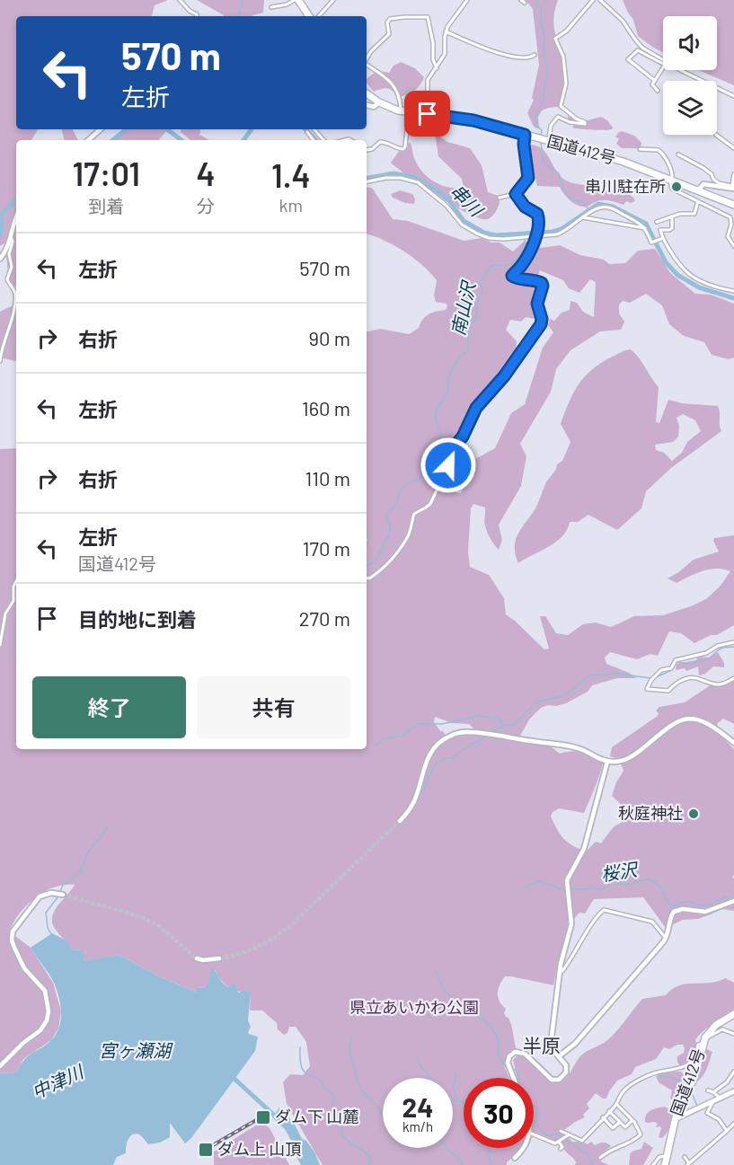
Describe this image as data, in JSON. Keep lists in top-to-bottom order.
{
  "streets": {
    "highway": ["国道412号"]
  },
  "districts": ["半原"],
  "water": [
    "串川",
    "南山沢",
    "桜沢",
    "宮ヶ瀬湖",
    "中津川"
  ],
  "parks": ["県立あいかわ公園"],
  "places": {
    "other": ["串川駐在所", "秋庭神社"],
    "transit": ["ダム下 山麓", "ダム上 山頂"]
  },
  "page": {
    "turn": ["570 m", "左折"],
    "eta": [
      "17:01",
      "到着",
      "4",
      "分",
      "1.4",
      "km"
    ],
    "list": [
      {
        "name": "左折",
        "value": "570 m"
      },
      {
        "name": "右折",
        "value": "90 m"
      },
      {
        "name": "左折",
        "value": "160 m"
      },
      {
        "name": "右折",
        "value": "110 m"
      },
      {
        "name": "左折",
        "note": "国道412号",
        "value": "170 m"
      },
      {
        "name": "目的地に到着",
        "value": "270 m"
      }
    ],
    "buttons": ["終了", "共有"],
    "speed": "24 km/h",
    "limit": "30"
  }
}
